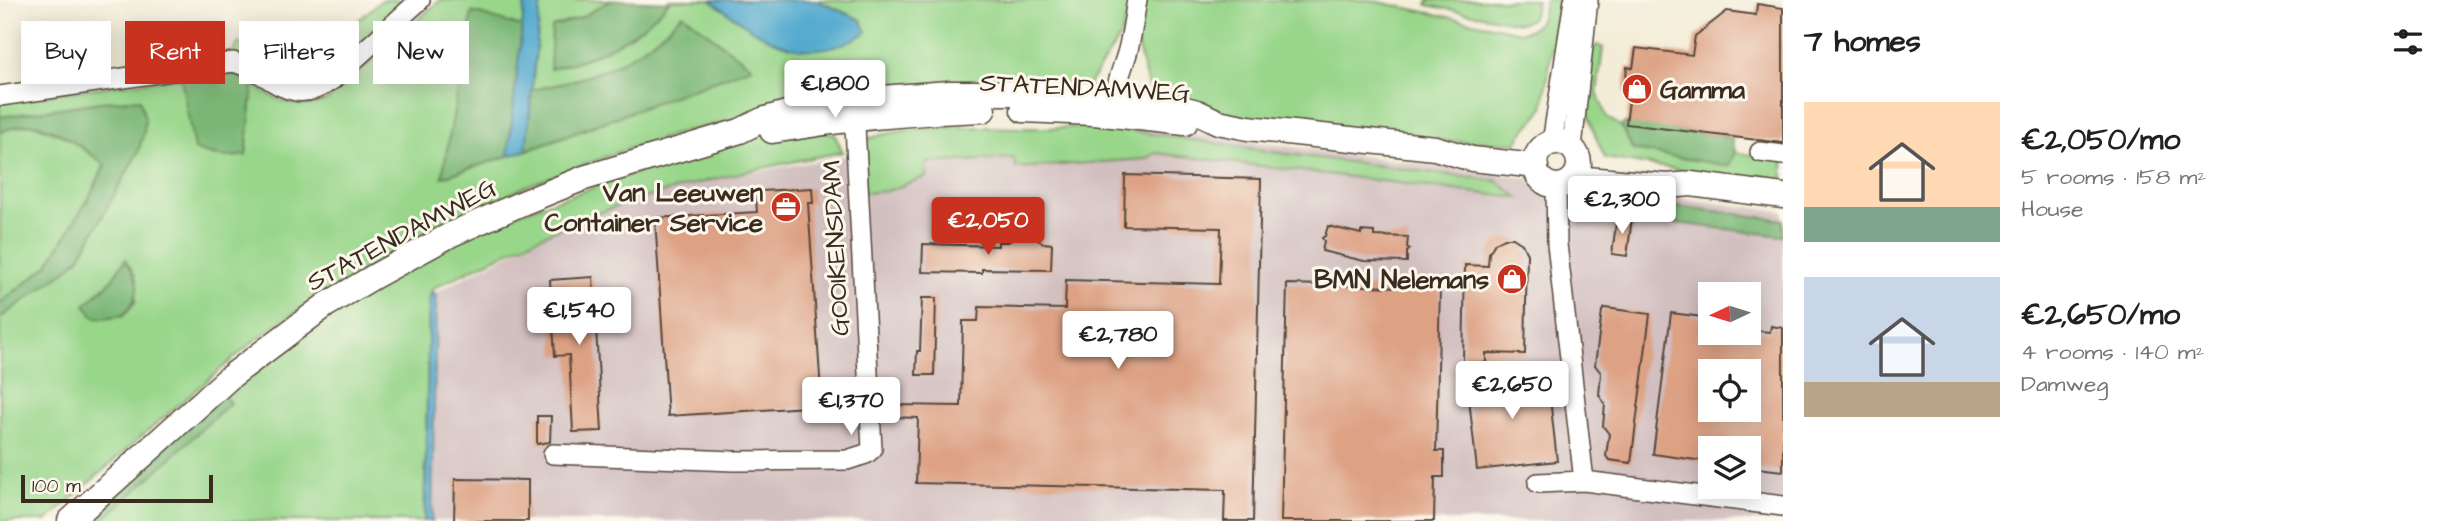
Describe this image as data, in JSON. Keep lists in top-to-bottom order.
{
  "streets": {
    "main road": ["STATENDAMWEG"],
    "street": ["GOOIKENSDAM"]
  },
  "crossings": [
    ["STATENDAMWEG", "GOOIKENSDAM"]
  ],
  "places": {
    "shop": ["Gamma", "BMN Nelemans"],
    "office": ["Van Leeuwen Container Service"]
  },
  "scale_bar": "100 m",
  "north": "left",
  "page": {
    "heading": "7 homes",
    "chip": [
      "Buy",
      "Rent",
      "Filters",
      "New"
    ],
    "price": [
      "€1,800",
      "€2,300",
      "€2,050",
      "€1,540",
      "€2,780",
      "€2,650",
      "€1,370"
    ],
    "list": [
      {
        "name": "€2,050/mo",
        "note": "5 rooms · 158 m² · House"
      },
      {
        "name": "€2,650/mo",
        "note": "4 rooms · 140 m² · Damweg"
      }
    ],
    "scale": "100 m"
  }
}
